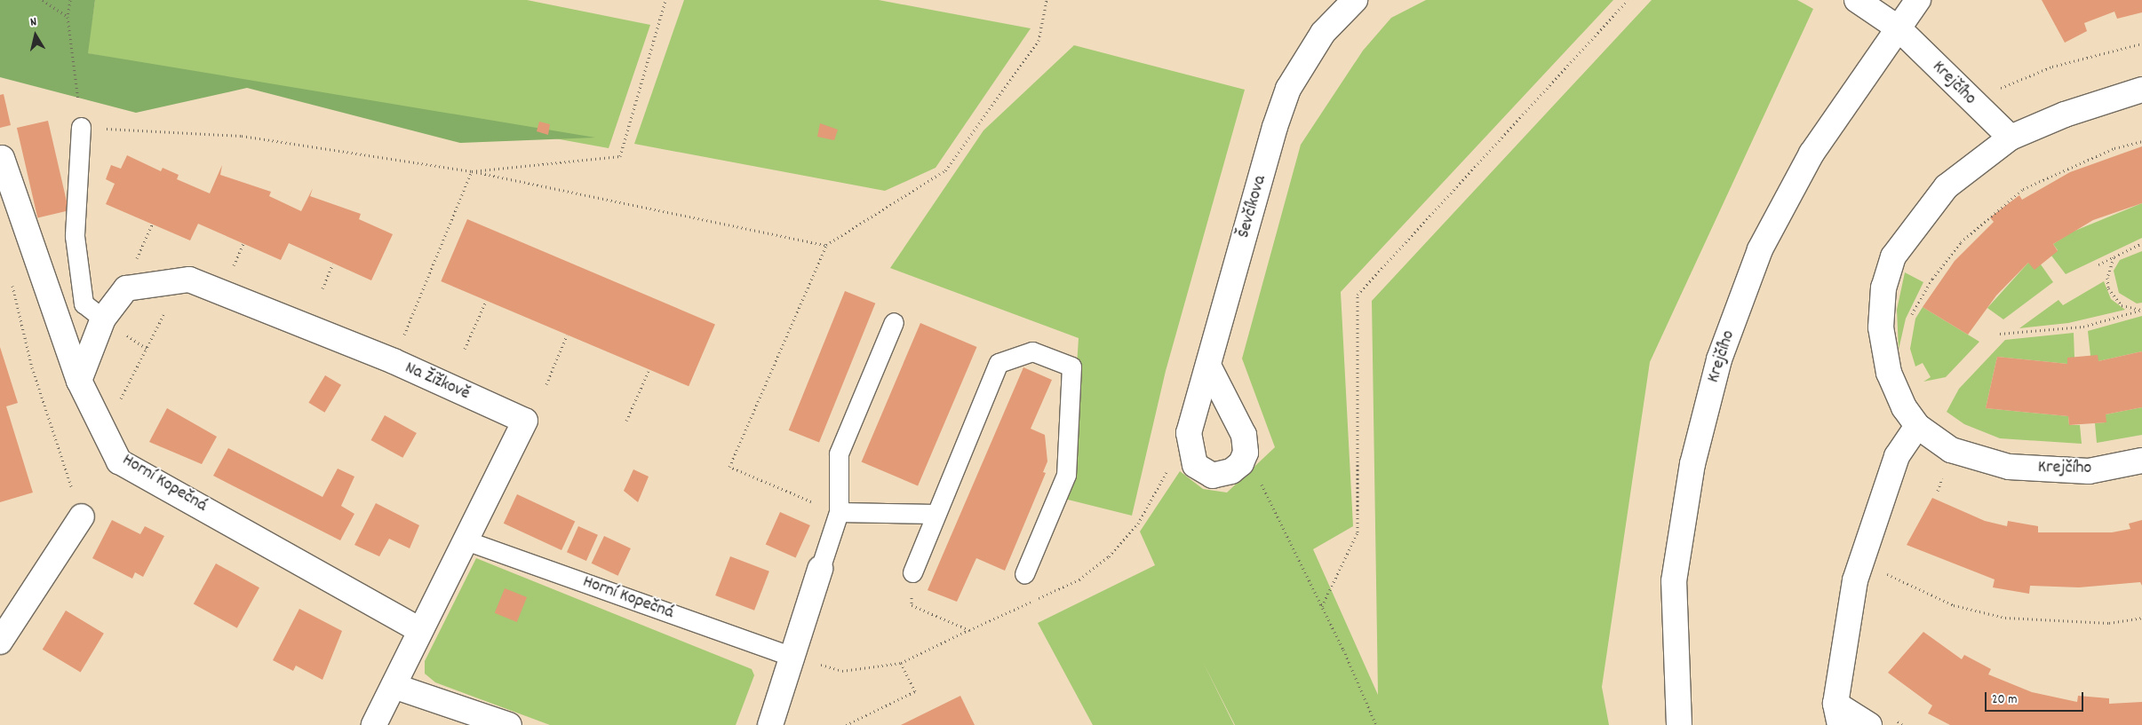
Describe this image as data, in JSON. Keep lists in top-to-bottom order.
{
  "streets": {
    "street": [
      "Krejčího",
      "Ševčíkova",
      "Na Žižkově",
      "Horní Kopečná"
    ]
  },
  "crossings": [
    ["Na Žižkově", "Horní Kopečná"]
  ],
  "scale_bar": "20 m",
  "north": "top"
}
